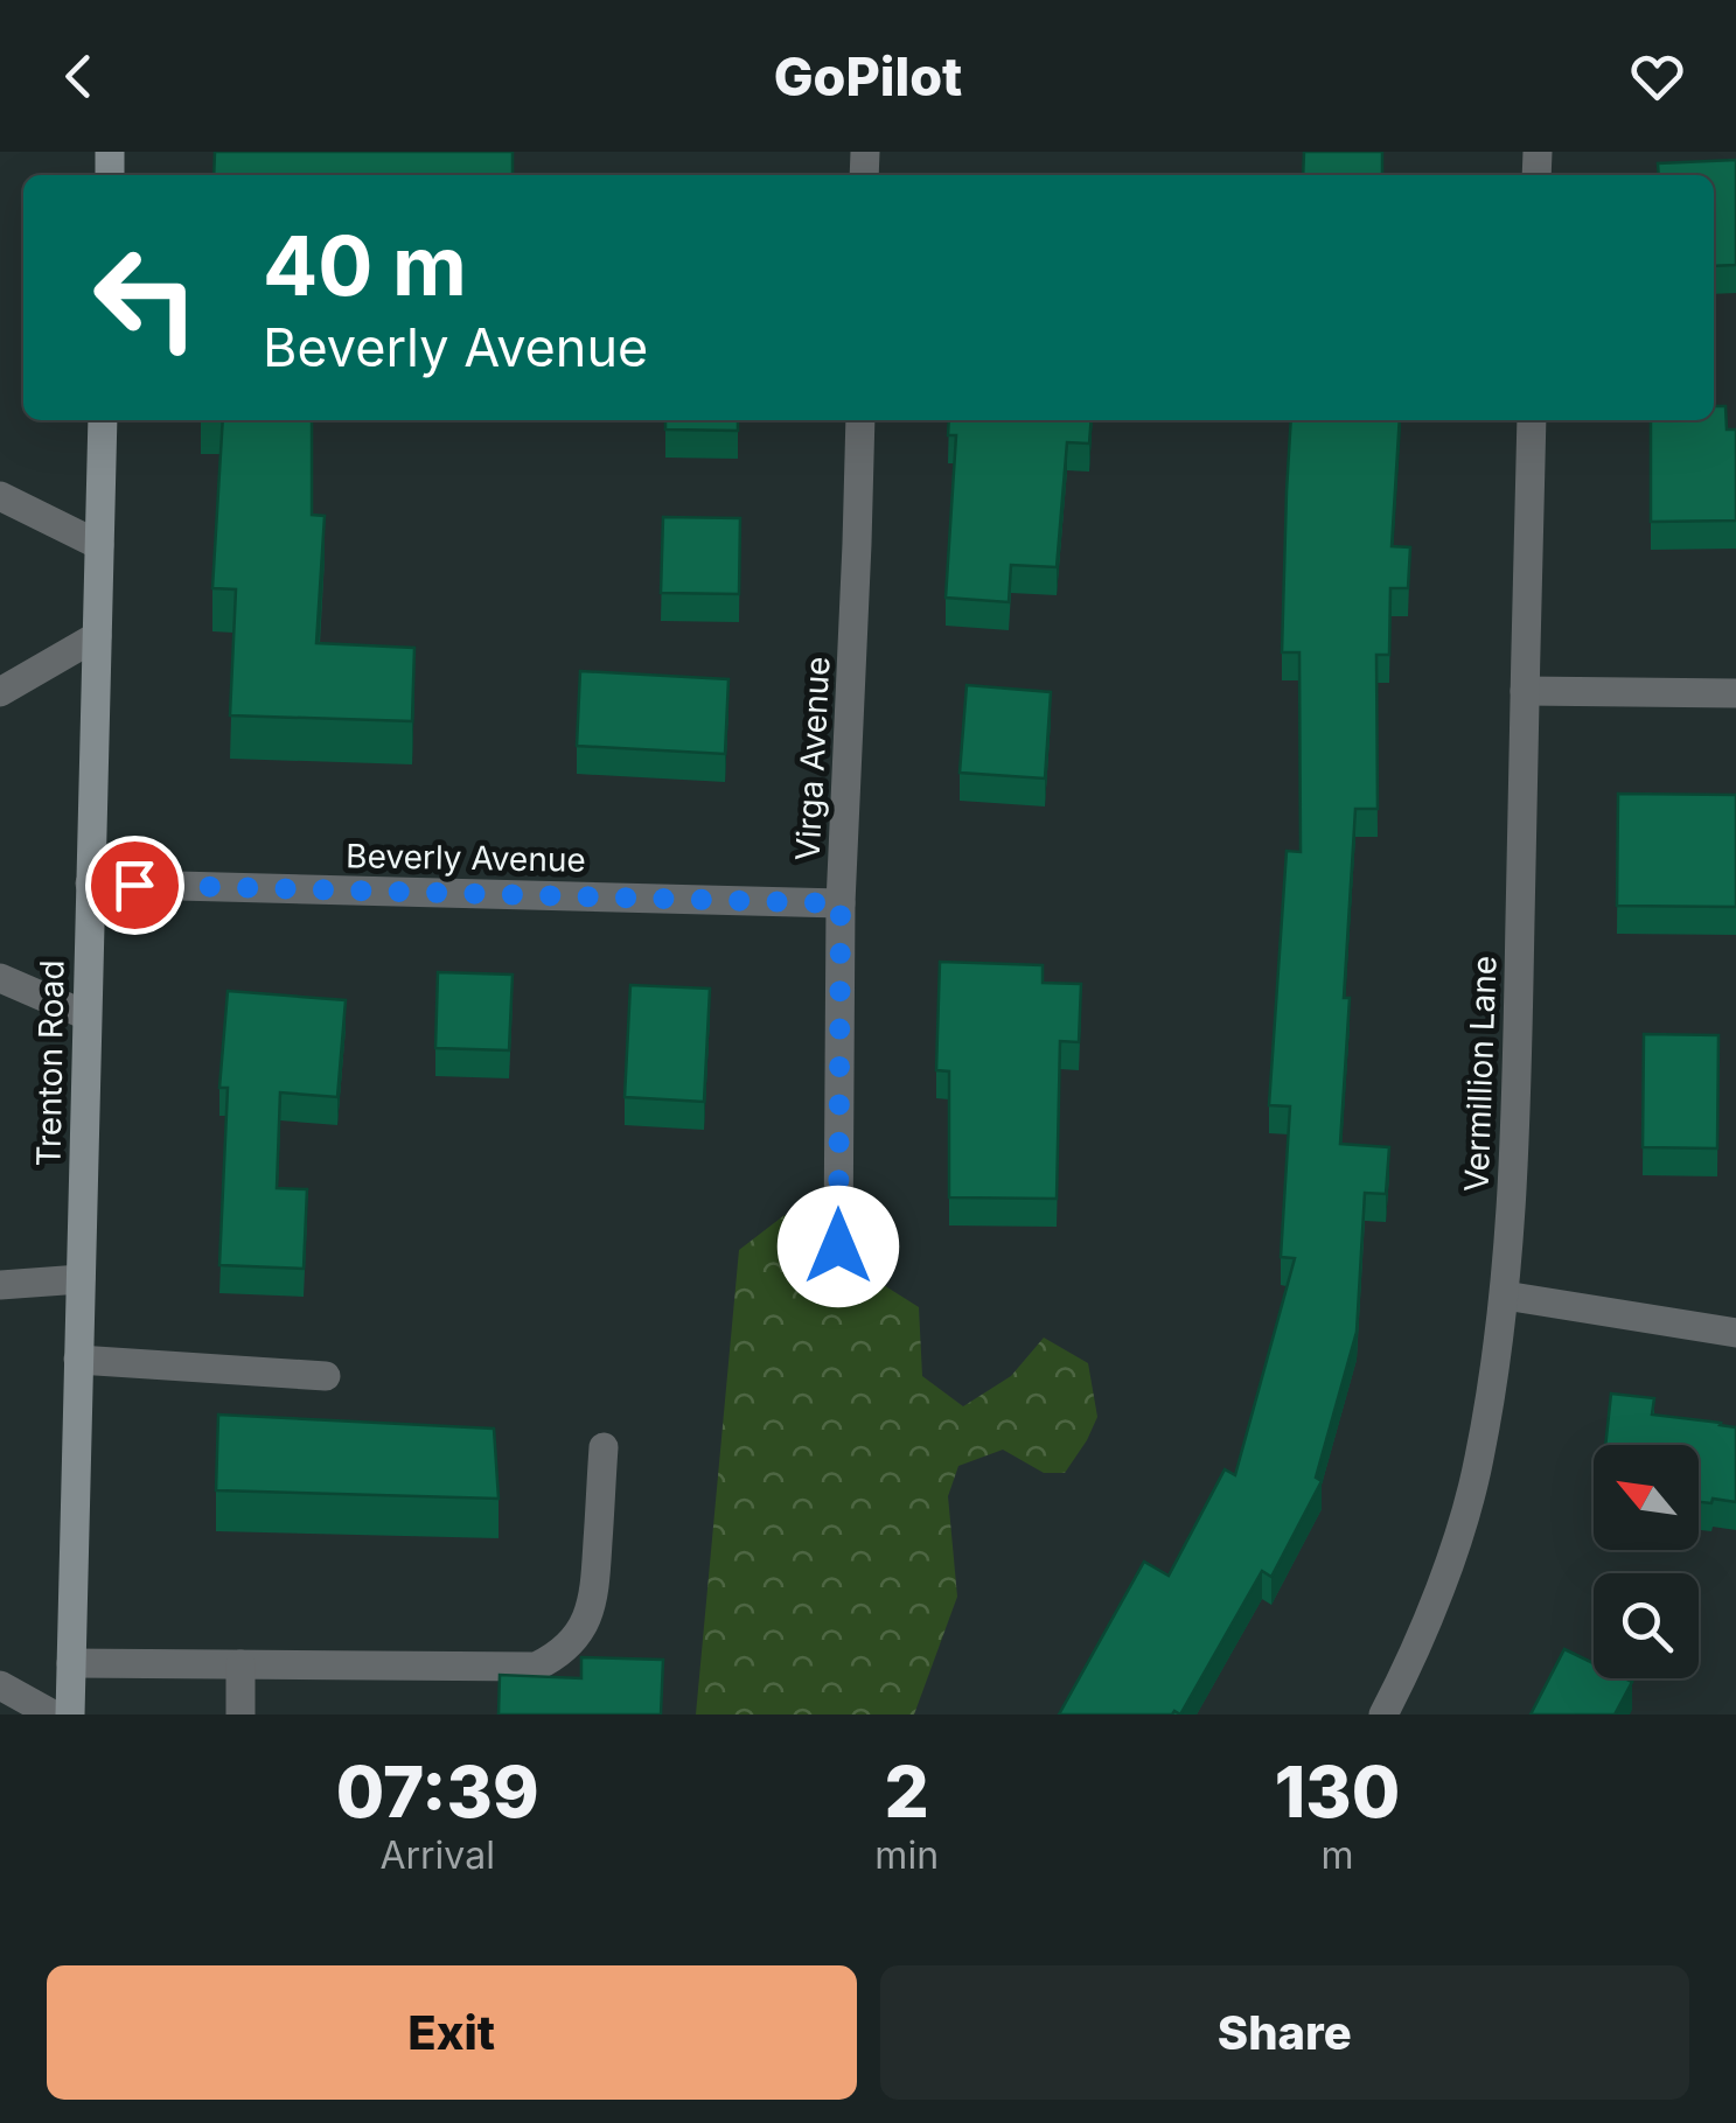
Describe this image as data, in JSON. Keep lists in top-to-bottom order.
{
  "streets": {
    "main road": ["Trenton Road"],
    "street": ["Virga Avenue", "Beverly Avenue", "Vermillion Lane"]
  },
  "crossings": [
    ["Virga Avenue", "Beverly Avenue"],
    ["Beverly Avenue", "Trenton Road"]
  ],
  "north": "top left",
  "page": {
    "header": "GoPilot",
    "turn": ["40 m", "Beverly Avenue"],
    "eta": [
      "07:39",
      "Arrival",
      "2",
      "min",
      "130",
      "m"
    ],
    "buttons": ["Exit", "Share"]
  }
}
